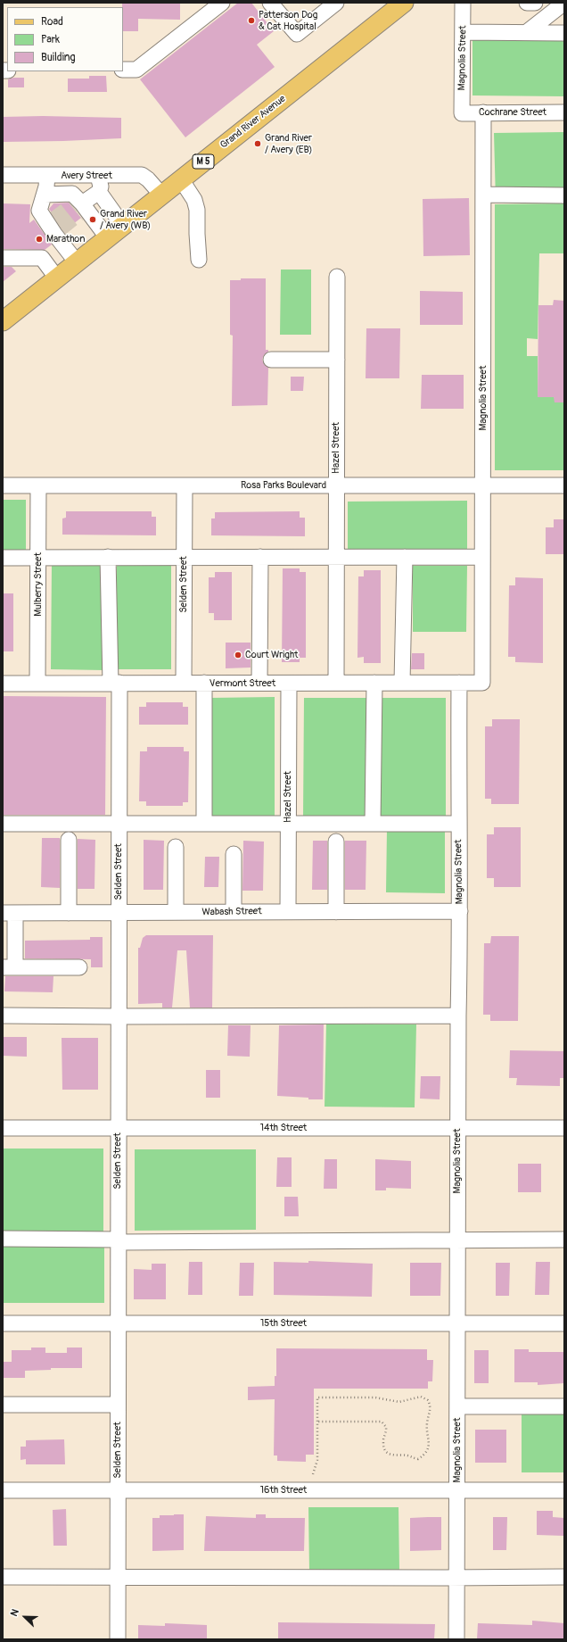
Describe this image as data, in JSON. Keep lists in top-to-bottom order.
{
  "streets": {
    "main road": ["Grand River Avenue", "M 5"],
    "street": [
      "Magnolia Street",
      "Cochrane Street",
      "Avery Street",
      "Hazel Street",
      "Rosa Parks Boulevard",
      "Mulberry Street",
      "Selden Street",
      "Vermont Street",
      "Wabash Street",
      "14th Street",
      "15th Street",
      "16th Street"
    ]
  },
  "crossings": [
    ["Magnolia Street", "Cochrane Street"],
    ["Magnolia Street", "Rosa Parks Boulevard"],
    ["Magnolia Street", "Vermont Street"],
    ["Magnolia Street", "Wabash Street"],
    ["Magnolia Street", "14th Street"],
    ["Magnolia Street", "15th Street"],
    ["Magnolia Street", "16th Street"],
    ["Grand River Avenue", "Avery Street"],
    ["Hazel Street", "Rosa Parks Boulevard"],
    ["Hazel Street", "Vermont Street"],
    ["Hazel Street", "Wabash Street"],
    ["Rosa Parks Boulevard", "Mulberry Street"],
    ["Rosa Parks Boulevard", "Selden Street"],
    ["Mulberry Street", "Vermont Street"],
    ["Selden Street", "Vermont Street"],
    ["Selden Street", "Wabash Street"],
    ["Selden Street", "14th Street"],
    ["Selden Street", "15th Street"],
    ["Selden Street", "16th Street"]
  ],
  "places": [
    "Patterson Dog & Cat Hospital",
    "Grand River / Avery (EB)",
    "Grand River / Avery (WB)",
    "Marathon",
    "Court Wright"
  ],
  "legend": ["Road", "Park", "Building"],
  "north": "top left"
}
